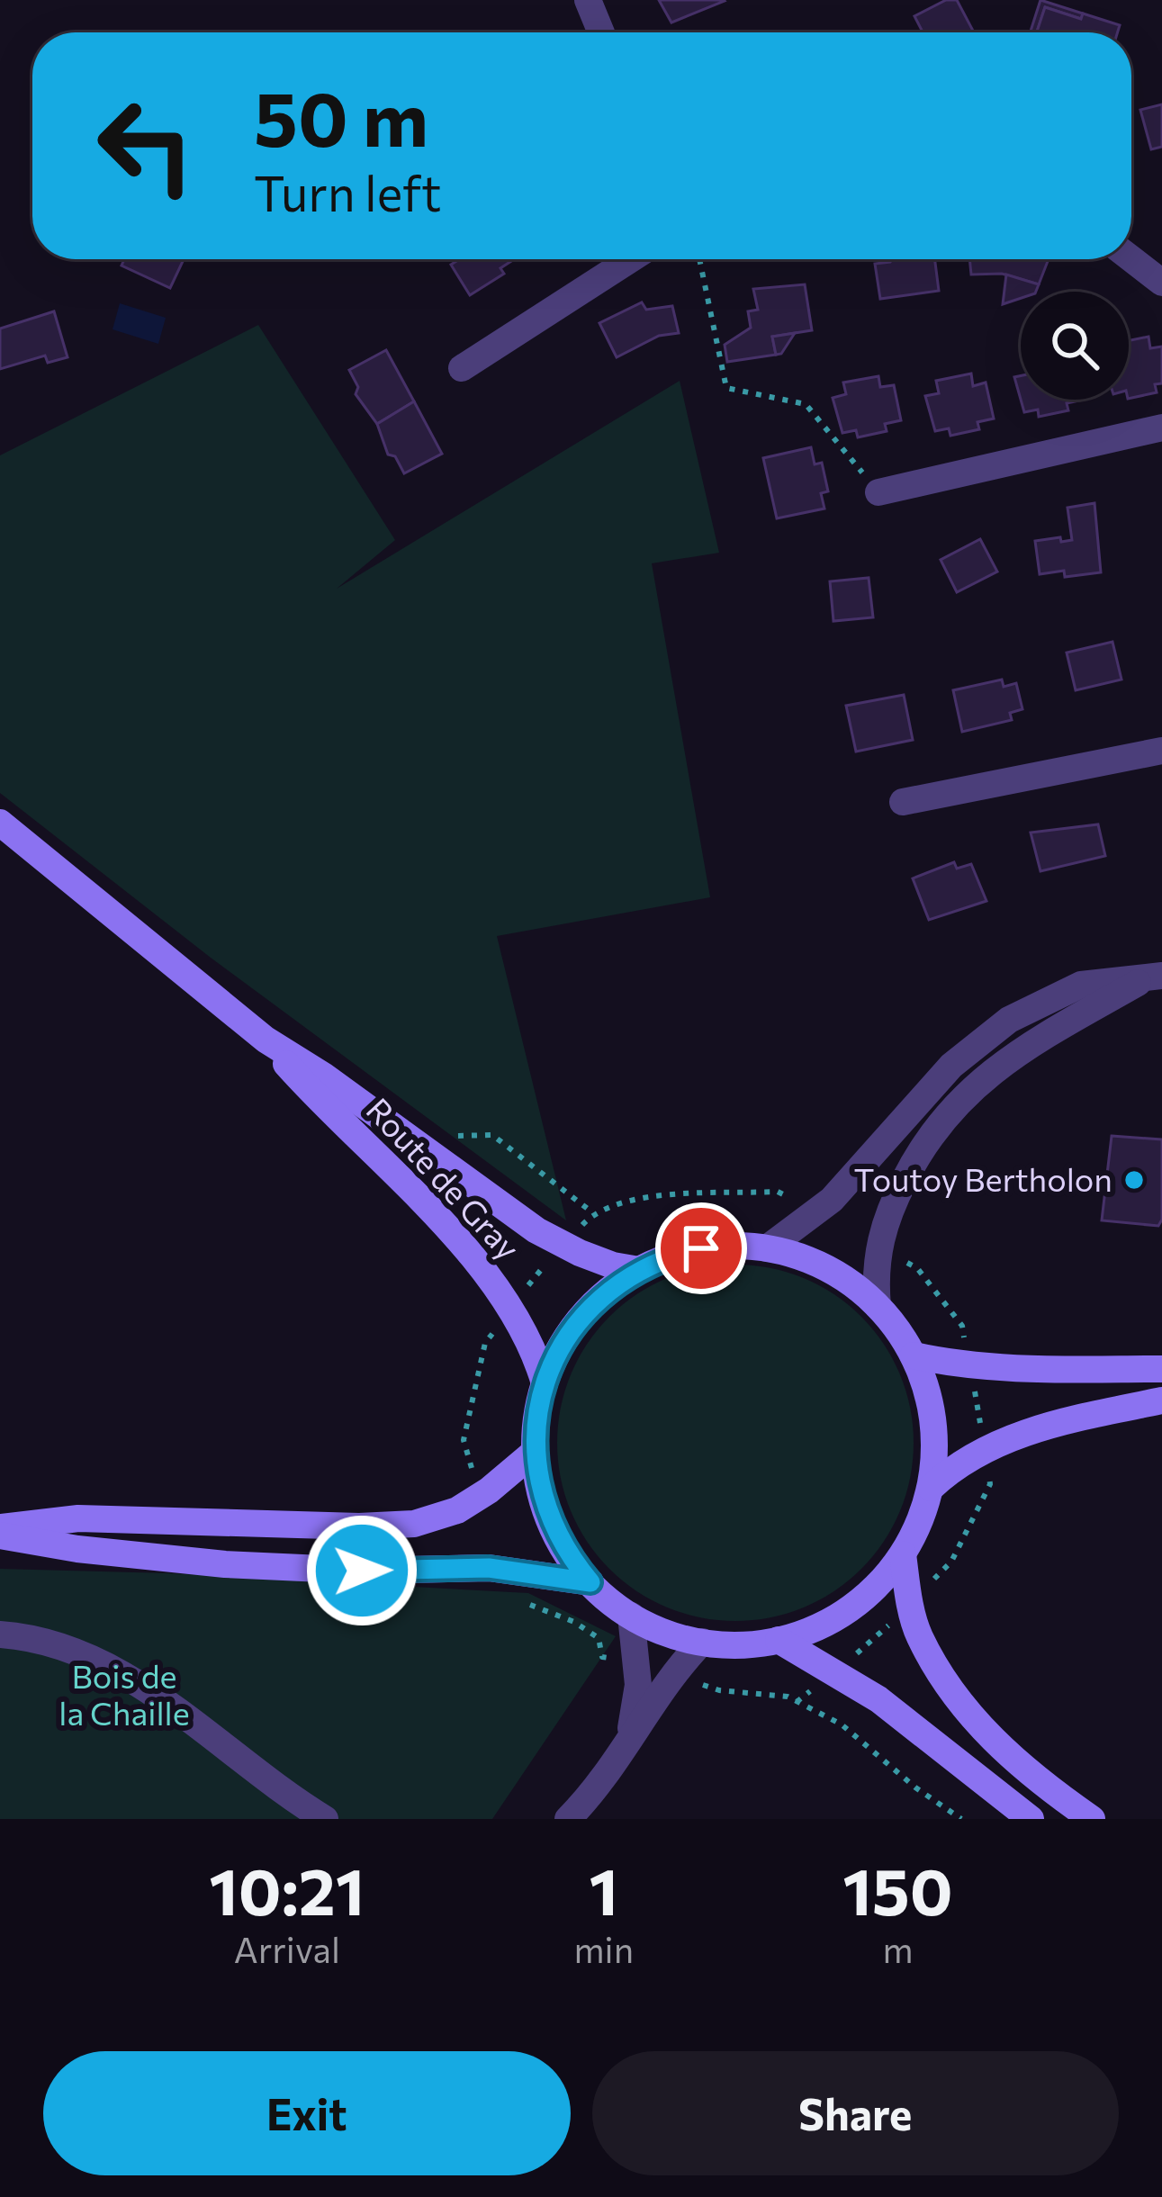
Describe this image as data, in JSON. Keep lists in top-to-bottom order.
{
  "streets": {
    "main road": ["Route de Gray"]
  },
  "parks": ["Bois de la Chaille"],
  "places": ["Toutoy Bertholon"],
  "page": {
    "turn": ["50 m", "Turn left"],
    "eta": [
      "10:21",
      "Arrival",
      "1",
      "min",
      "150",
      "m"
    ],
    "buttons": ["Exit", "Share"]
  }
}
